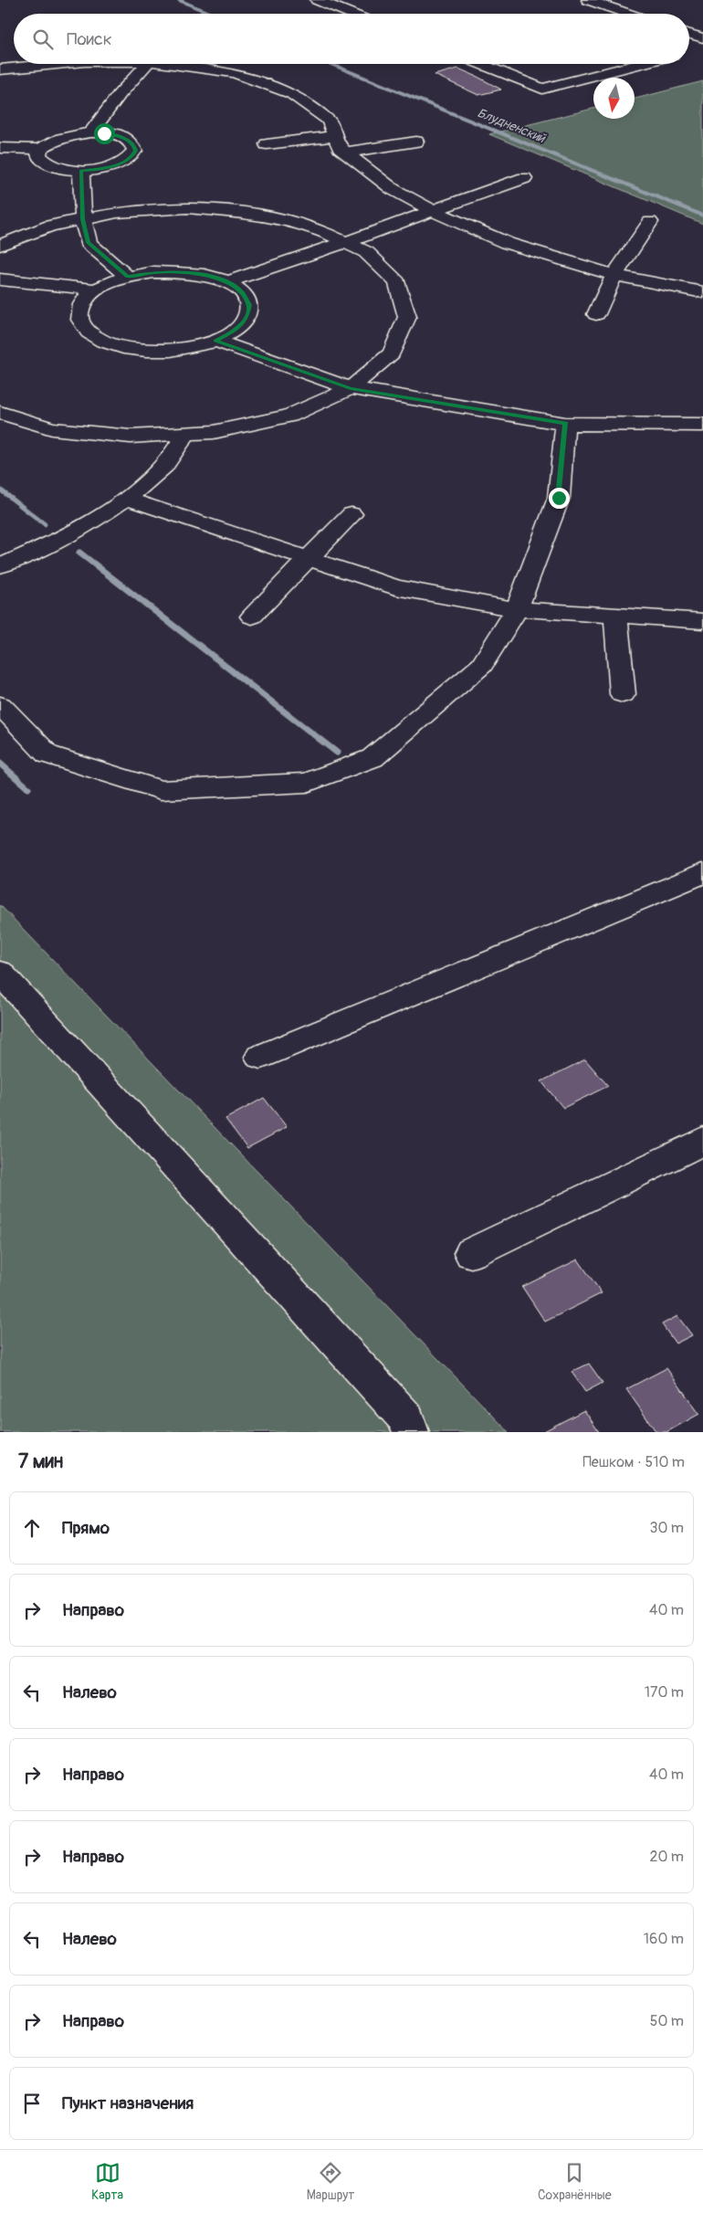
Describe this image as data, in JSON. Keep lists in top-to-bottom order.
{
  "water": ["Блудненский"],
  "north": "bottom",
  "page": {
    "search": "Поиск",
    "heading": ["7 мин", "Пешком · 510 m"],
    "list": [
      ["Прямо", "30 m"],
      ["Направо", "40 m"],
      ["Налево", "170 m"],
      ["Направо", "40 m"],
      ["Направо", "20 m"],
      ["Налево", "160 m"],
      ["Направо", "50 m"],
      "Пункт назначения"
    ],
    "nav": ["Карта", "Маршрут", "Сохранённые"]
  }
}
